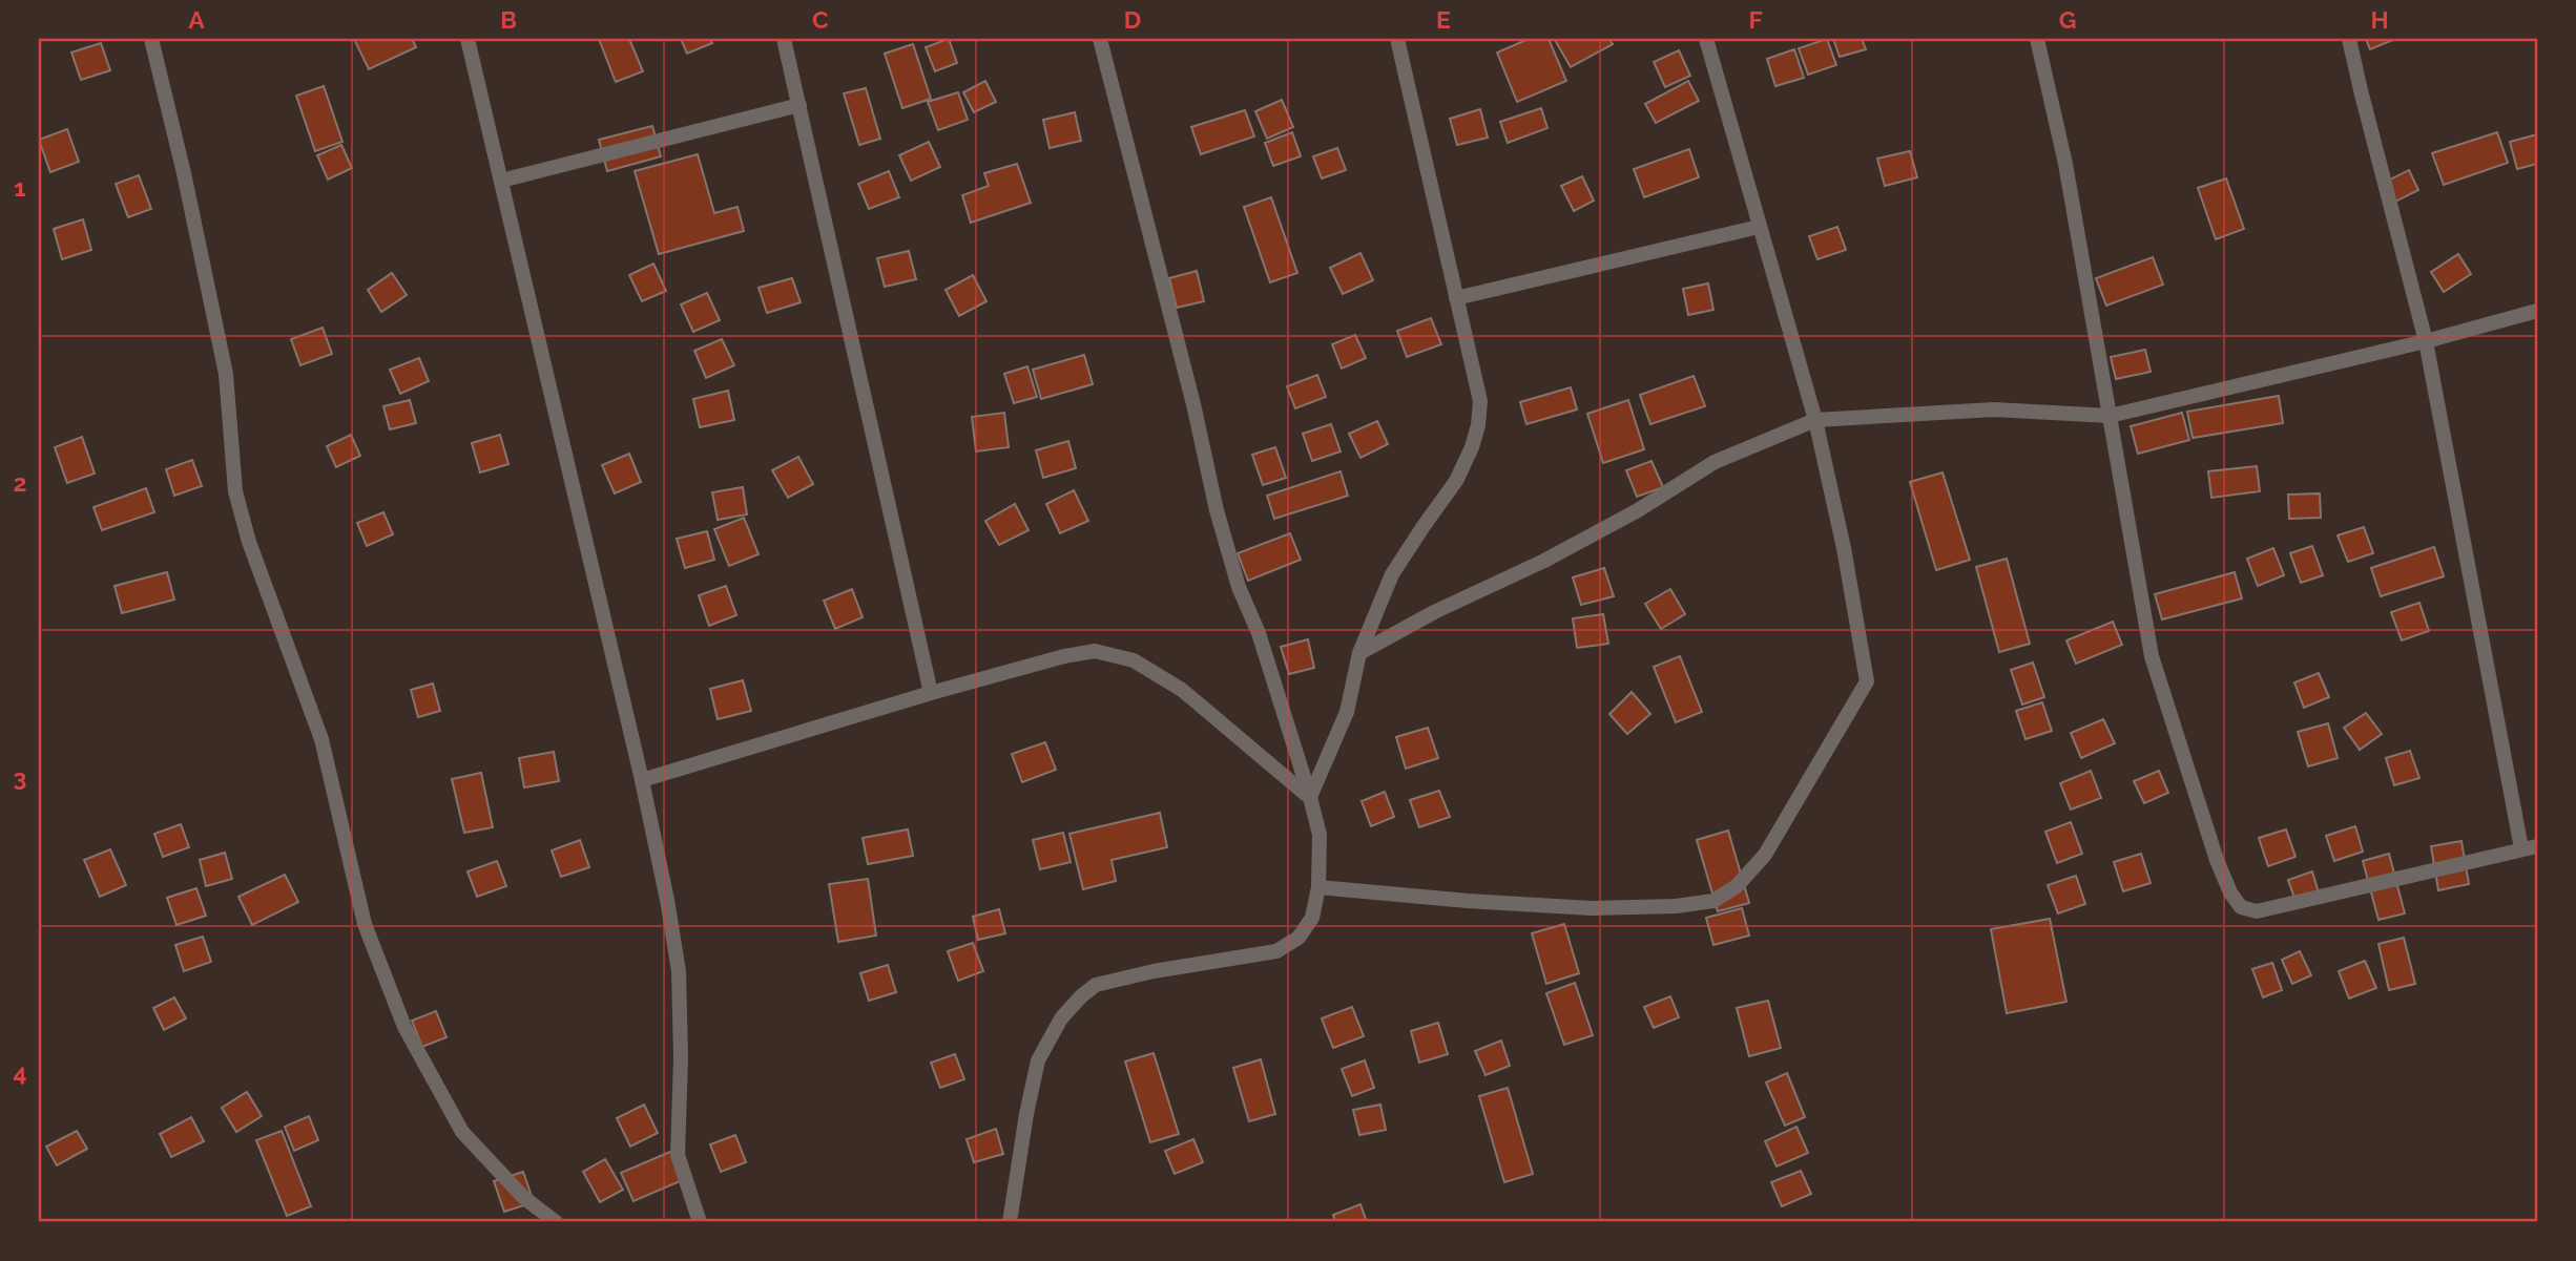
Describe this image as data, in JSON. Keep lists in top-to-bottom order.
{
  "grid": {
    "columns": [
      "A",
      "B",
      "C",
      "D",
      "E",
      "F",
      "G",
      "H"
    ],
    "rows": [
      "1",
      "2",
      "3",
      "4"
    ]
  }
}
